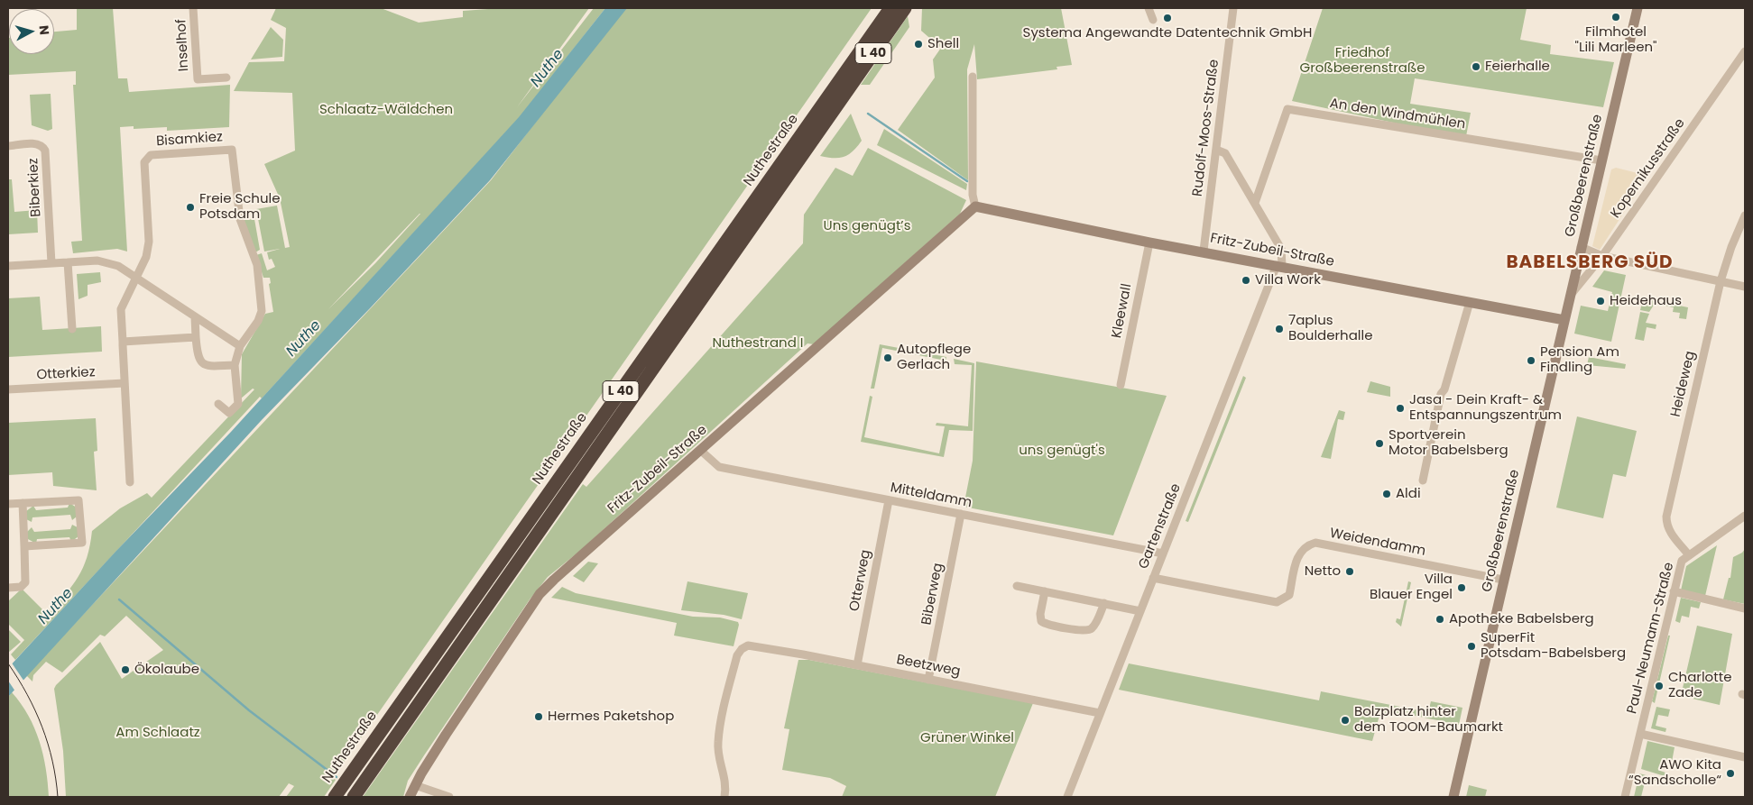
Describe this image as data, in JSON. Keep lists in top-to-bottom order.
{
  "streets": {
    "highway": ["L 40", "Nuthestraße"],
    "street": [
      "Inselhof",
      "An den Windmühlen",
      "Rudolf-Moos-Straße",
      "Bisamkiez",
      "Kopernikusstraße",
      "Großbeerenstraße",
      "Biberkiez",
      "Fritz-Zubeil-Straße",
      "Kleewall",
      "Otterkiez",
      "Heideweg",
      "Mitteldamm",
      "Gartenstraße",
      "Weidendamm",
      "Otterweg",
      "Biberweg",
      "Paul-Neumann-Straße",
      "Beetzweg"
    ]
  },
  "crossings": [
    ["An den Windmühlen", "Großbeerenstraße"],
    ["Rudolf-Moos-Straße", "Fritz-Zubeil-Straße"],
    ["Kopernikusstraße", "Großbeerenstraße"],
    ["Großbeerenstraße", "Fritz-Zubeil-Straße"],
    ["Großbeerenstraße", "Weidendamm"],
    ["Fritz-Zubeil-Straße", "Kleewall"],
    ["Fritz-Zubeil-Straße", "Mitteldamm"],
    ["Fritz-Zubeil-Straße", "Gartenstraße"],
    ["Heideweg", "Paul-Neumann-Straße"],
    ["Mitteldamm", "Gartenstraße"],
    ["Mitteldamm", "Otterweg"],
    ["Mitteldamm", "Biberweg"],
    ["Gartenstraße", "Weidendamm"],
    ["Gartenstraße", "Beetzweg"],
    ["Otterweg", "Beetzweg"],
    ["Biberweg", "Beetzweg"]
  ],
  "districts": ["BABELSBERG SÜD"],
  "water": ["Nuthe"],
  "parks": [
    "Friedhof Großbeerenstraße",
    "Schlaatz-Wäldchen",
    "Uns genügt’s",
    "Nuthestrand I",
    "uns genügt's",
    "Am Schlaatz",
    "Grüner Winkel"
  ],
  "places": [
    "Filmhotel \"Lili Marleen\"",
    "Systema Angewandte Datentechnik GmbH",
    "Shell",
    "Feierhalle",
    "Freie Schule Potsdam",
    "Villa Work",
    "Heidehaus",
    "7aplus Boulderhalle",
    "Autopflege Gerlach",
    "Pension Am Findling",
    "Jasa - Dein Kraft- & Entspannungszentrum",
    "Sportverein Motor Babelsberg",
    "Aldi",
    "Netto",
    "Villa Blauer Engel",
    "Apotheke Babelsberg",
    "SuperFit Potsdam-Babelsberg",
    "Ökolaube",
    "Charlotte Zade",
    "Hermes Paketshop",
    "Bolzplatz hinter dem TOOM-Baumarkt",
    "AWO Kita “Sandscholle“"
  ],
  "north": "right"
}
